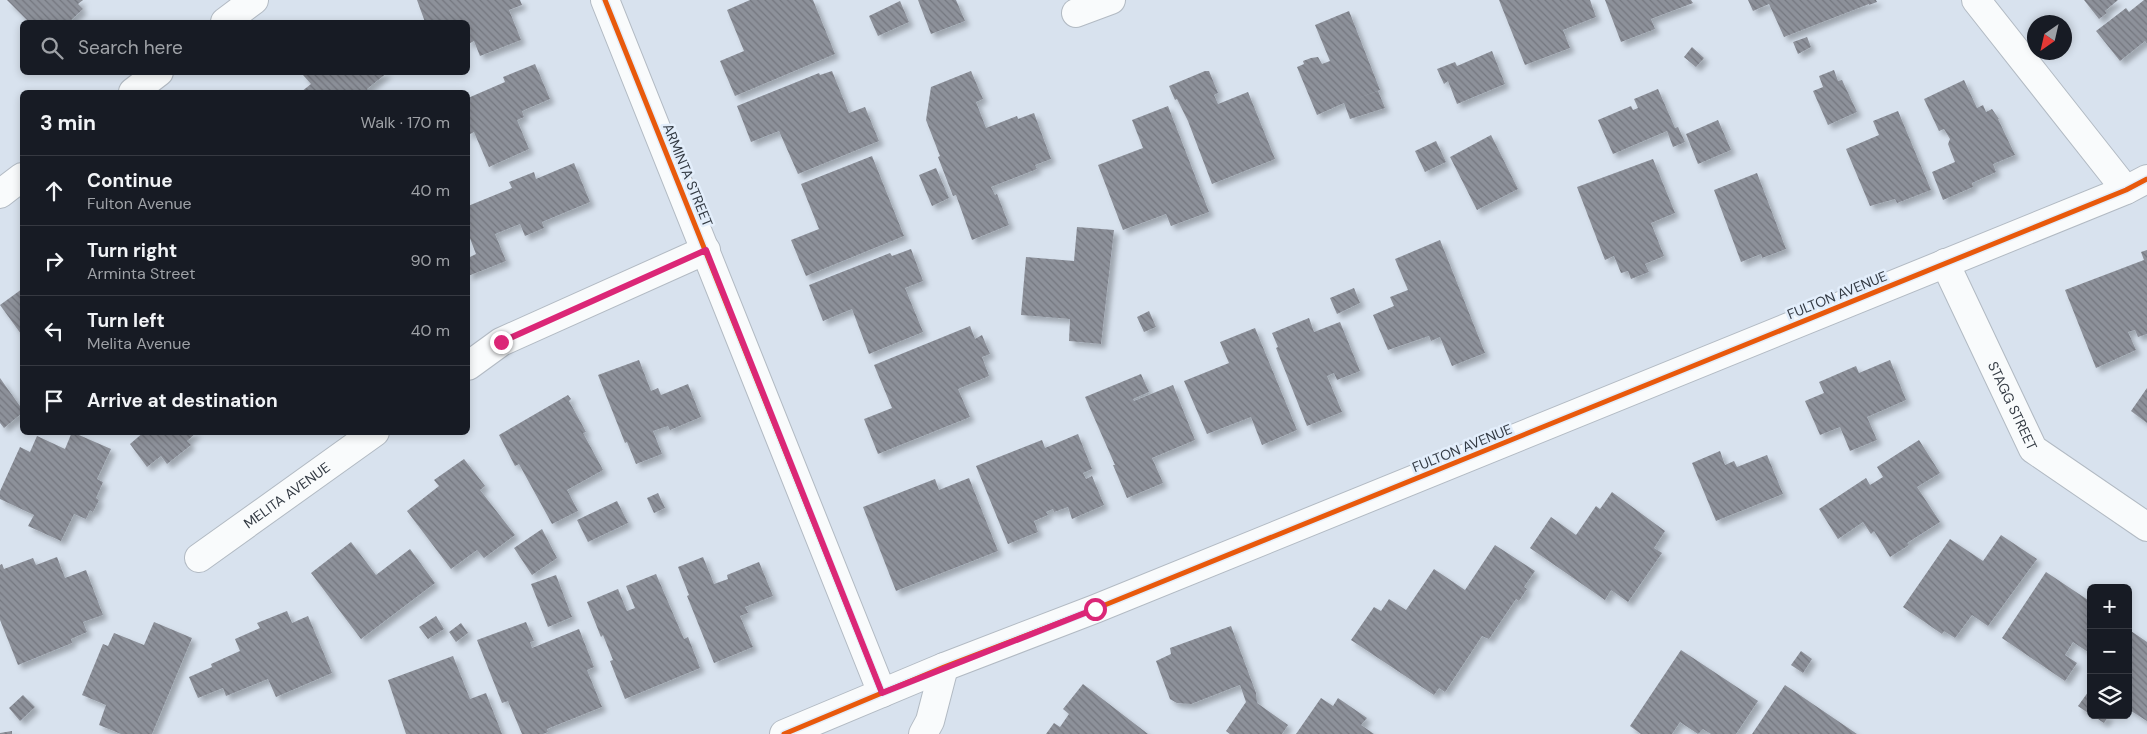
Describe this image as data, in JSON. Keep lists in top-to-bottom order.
{
  "streets": {
    "street": [
      "ARMINTA STREET",
      "FULTON AVENUE",
      "STAGG STREET",
      "MELITA AVENUE"
    ]
  },
  "crossings": [
    ["ARMINTA STREET", "FULTON AVENUE"],
    ["FULTON AVENUE", "STAGG STREET"]
  ],
  "north": "bottom left",
  "page": {
    "search": "Search here",
    "heading": ["3 min", "Walk · 170 m"],
    "list": [
      ["Continue", "Fulton Avenue", "40 m"],
      ["Turn right", "Arminta Street", "90 m"],
      ["Turn left", "Melita Avenue", "40 m"],
      "Arrive at destination"
    ],
    "map_buttons": ["+", "−"]
  }
}
